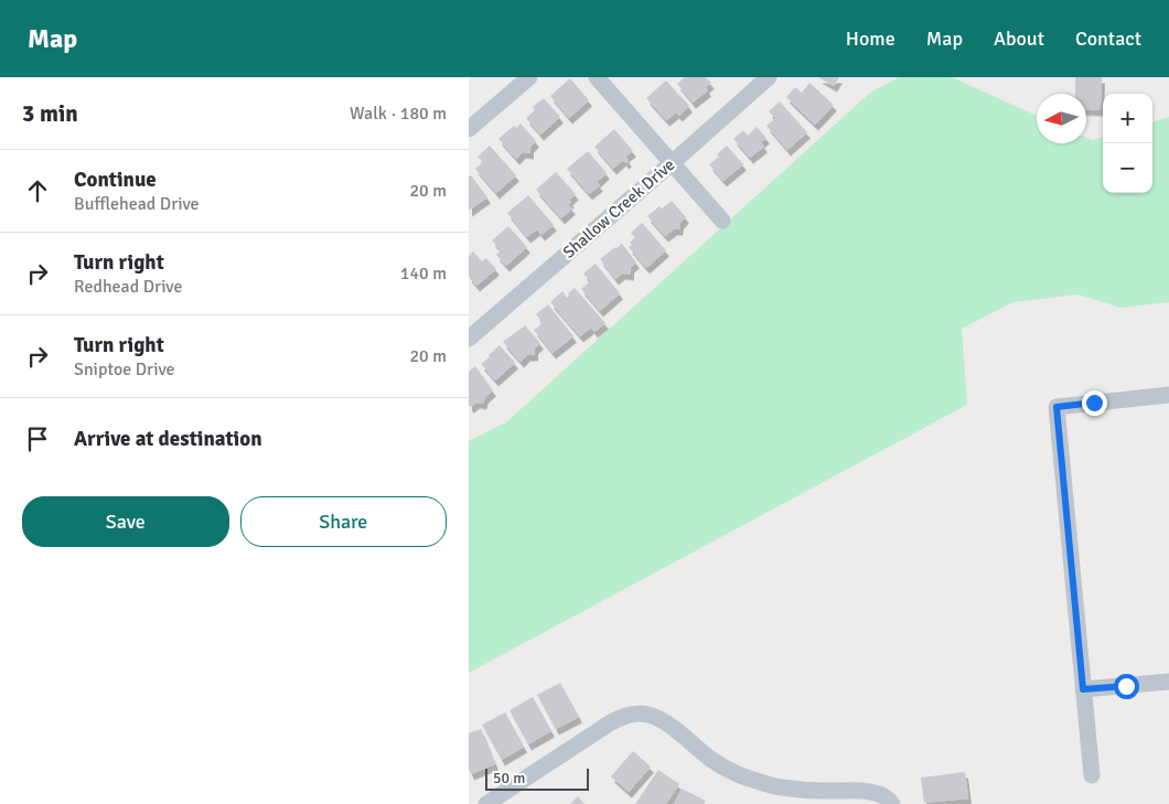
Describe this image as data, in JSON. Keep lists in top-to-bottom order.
{
  "streets": {
    "street": ["Shallow Creek Drive"]
  },
  "scale_bar": "50 m",
  "north": "left",
  "page": {
    "header": "Map",
    "nav": [
      "Home",
      "Map",
      "About",
      "Contact"
    ],
    "heading": ["3 min", "Walk · 180 m"],
    "map_buttons": ["+", "−"],
    "list": [
      ["Continue", "Bufflehead Drive", "20 m"],
      ["Turn right", "Redhead Drive", "140 m"],
      ["Turn right", "Sniptoe Drive", "20 m"],
      "Arrive at destination"
    ],
    "buttons": ["Save", "Share"],
    "scale": "50 m"
  }
}
